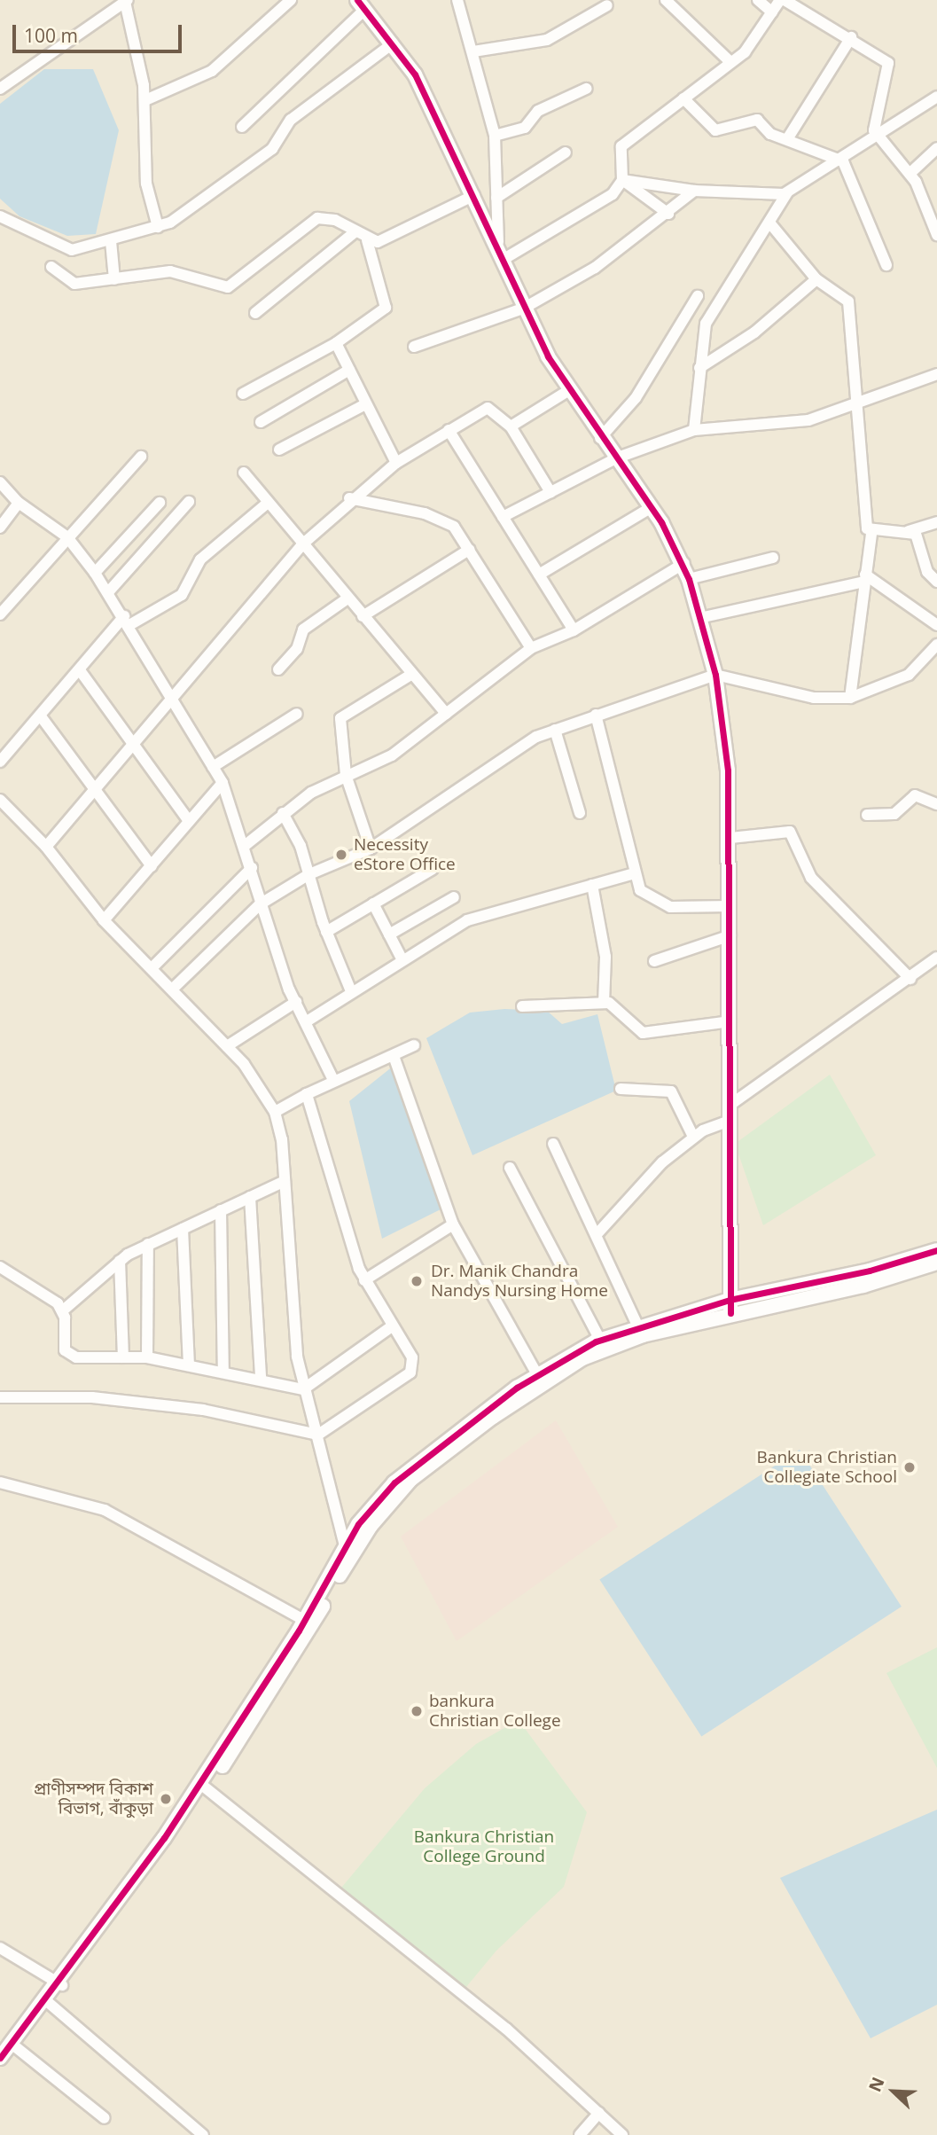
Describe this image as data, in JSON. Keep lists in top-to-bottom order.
{
  "parks": ["Bankura Christian College Ground"],
  "places": [
    "Necessity eStore Office",
    "Dr. Manik Chandra Nandys Nursing Home",
    "Bankura Christian Collegiate School",
    "bankura Christian College",
    "প্রাণীসম্পদ বিকাশ বিভাগ, বাঁকুড়া"
  ],
  "scale_bar": "100 m",
  "north": "top left"
}
